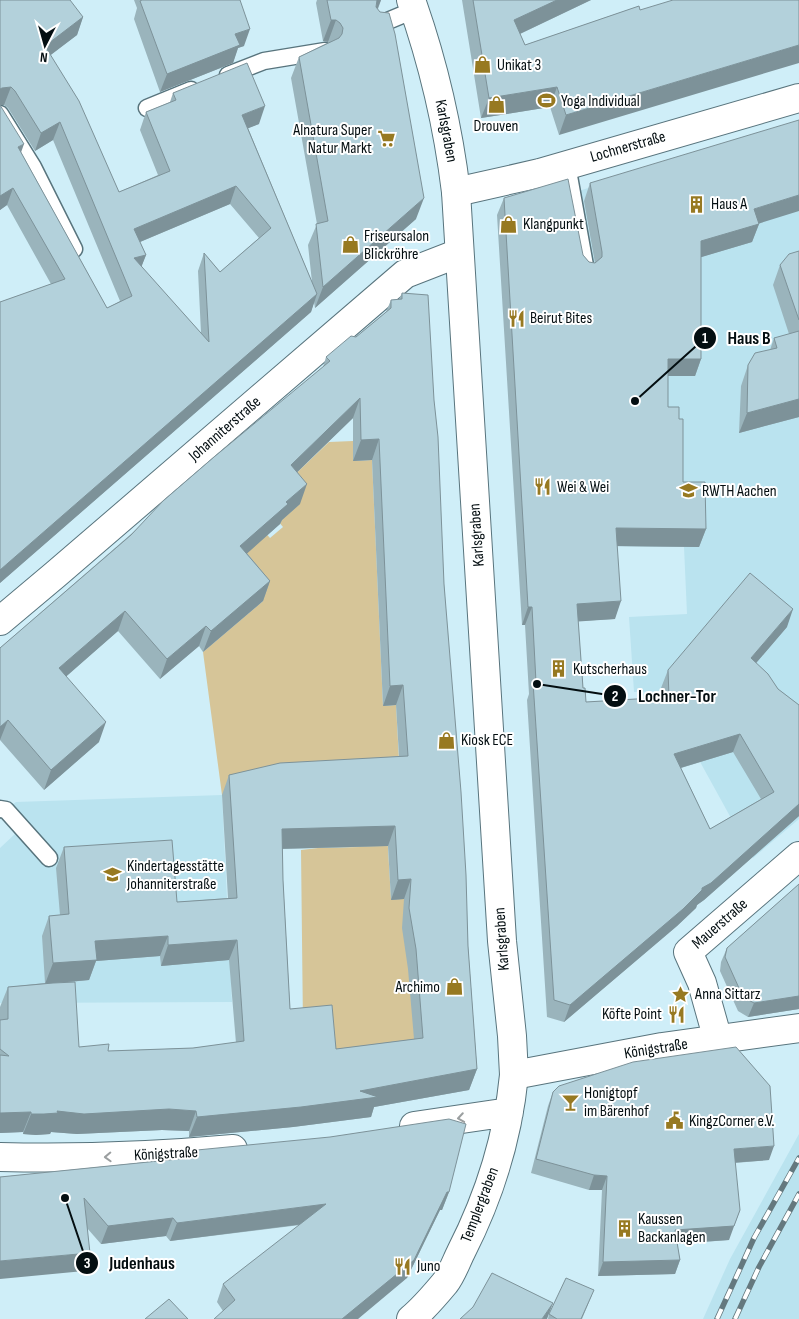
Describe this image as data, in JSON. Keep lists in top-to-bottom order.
{
  "streets": {
    "street": [
      "Karlsgraben",
      "Lochnerstraße",
      "Johanniterstraße",
      "Mauerstraße",
      "Königstraße",
      "Templergraben"
    ]
  },
  "crossings": [
    ["Karlsgraben", "Lochnerstraße"],
    ["Karlsgraben", "Johanniterstraße"],
    ["Karlsgraben", "Königstraße"],
    ["Karlsgraben", "Templergraben"],
    ["Mauerstraße", "Königstraße"],
    ["Königstraße", "Templergraben"]
  ],
  "one_way": ["Königstraße"],
  "places": {
    "shop": [
      "Unikat 3",
      "Drouven",
      "Klangpunkt",
      "Friseursalon Blickröhre",
      "Kiosk ECE",
      "Archimo"
    ],
    "sports": ["Yoga Individual"],
    "supermarket": ["Alnatura Super Natur Markt"],
    "building": ["Haus A", "Kutscherhaus", "Kaussen Backanlagen"],
    "restaurant": [
      "Beirut Bites",
      "Wei & Wei",
      "Köfte Point",
      "Juno"
    ],
    "other": ["Haus B", "Lochner-Tor", "Judenhaus"],
    "school or university": ["RWTH Aachen", "Kindertagesstätte Johanniterstraße"],
    "place": ["Anna Sittarz"],
    "bar": ["Honigtopf im Bärenhof"],
    "public building": ["KingzCorner e.V."]
  },
  "north": "bottom"
}
